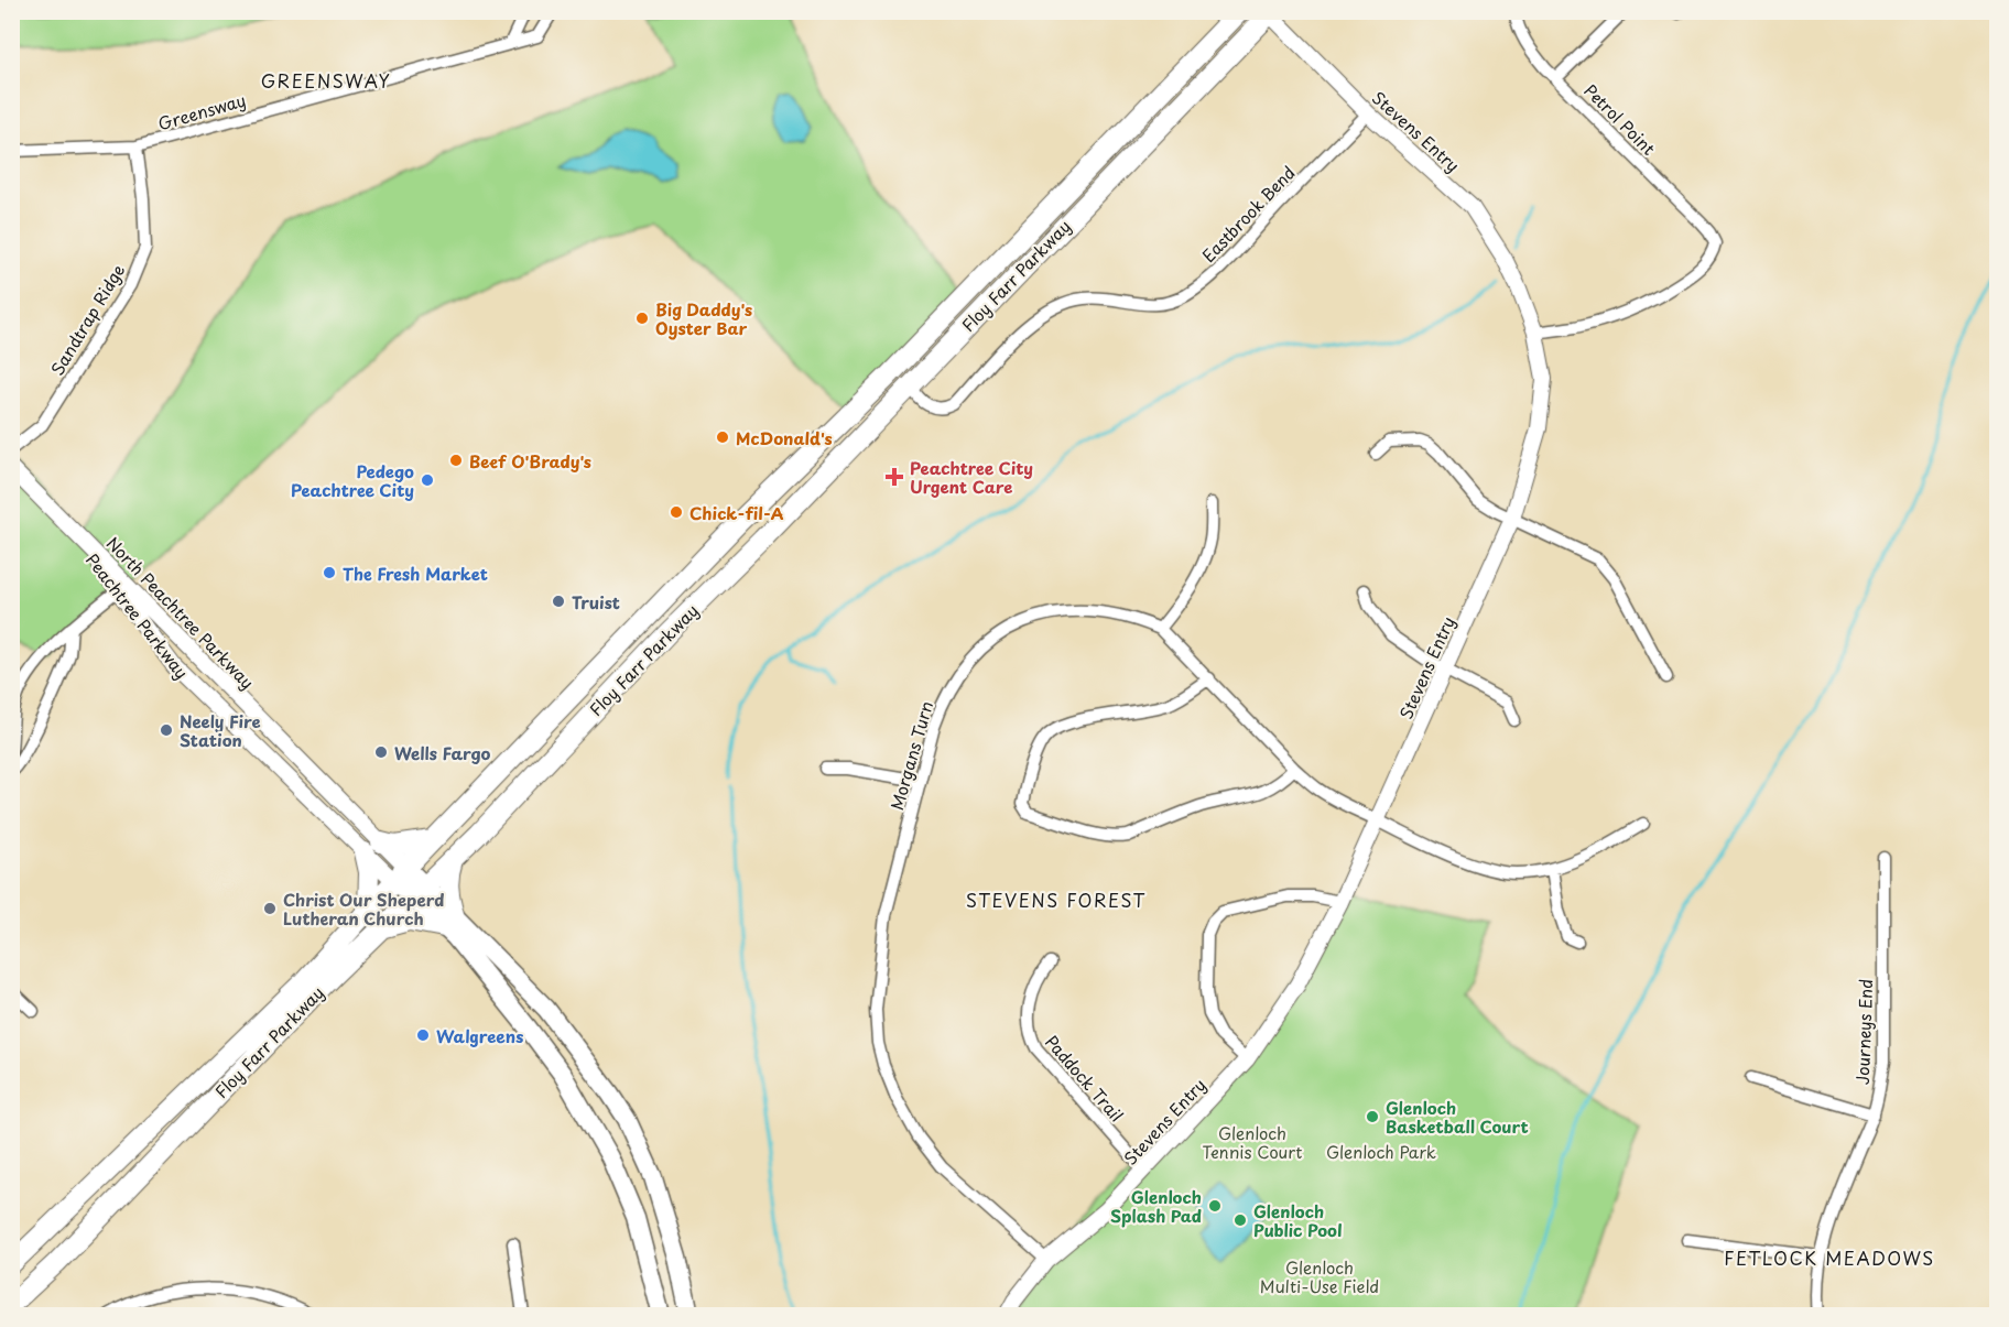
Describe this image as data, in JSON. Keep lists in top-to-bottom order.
{
  "streets": {
    "main road": ["Floy Farr Parkway"],
    "street": [
      "Greensway",
      "Petrol Point",
      "Stevens Entry",
      "Eastbrook Bend",
      "Sandtrap Ridge",
      "North Peachtree Parkway",
      "Peachtree Parkway",
      "Morgans Turn",
      "Journeys End",
      "Paddock Trail"
    ]
  },
  "crossings": [
    ["Greensway", "Sandtrap Ridge"],
    ["Petrol Point", "Stevens Entry"],
    ["Stevens Entry", "Eastbrook Bend"],
    ["Stevens Entry", "Floy Farr Parkway"],
    ["Stevens Entry", "Morgans Turn"],
    ["Stevens Entry", "Paddock Trail"],
    ["Eastbrook Bend", "Floy Farr Parkway"],
    ["Floy Farr Parkway", "North Peachtree Parkway"],
    ["North Peachtree Parkway", "Peachtree Parkway"]
  ],
  "districts": ["GREENSWAY", "STEVENS FOREST", "FETLOCK MEADOWS"],
  "parks": ["Glenloch Tennis Court", "Glenloch Park", "Glenloch Multi-Use Field"],
  "places": {
    "other": [
      "Big Daddy's Oyster Bar",
      "McDonald's",
      "Beef O'Brady's",
      "Pedego Peachtree City",
      "Chick-fil-A",
      "The Fresh Market",
      "Truist",
      "Neely Fire Station",
      "Wells Fargo",
      "Christ Our Sheperd Lutheran Church",
      "Walgreens",
      "Glenloch Basketball Court",
      "Glenloch Splash Pad",
      "Glenloch Public Pool"
    ],
    "health": ["Peachtree City Urgent Care"]
  }
}
